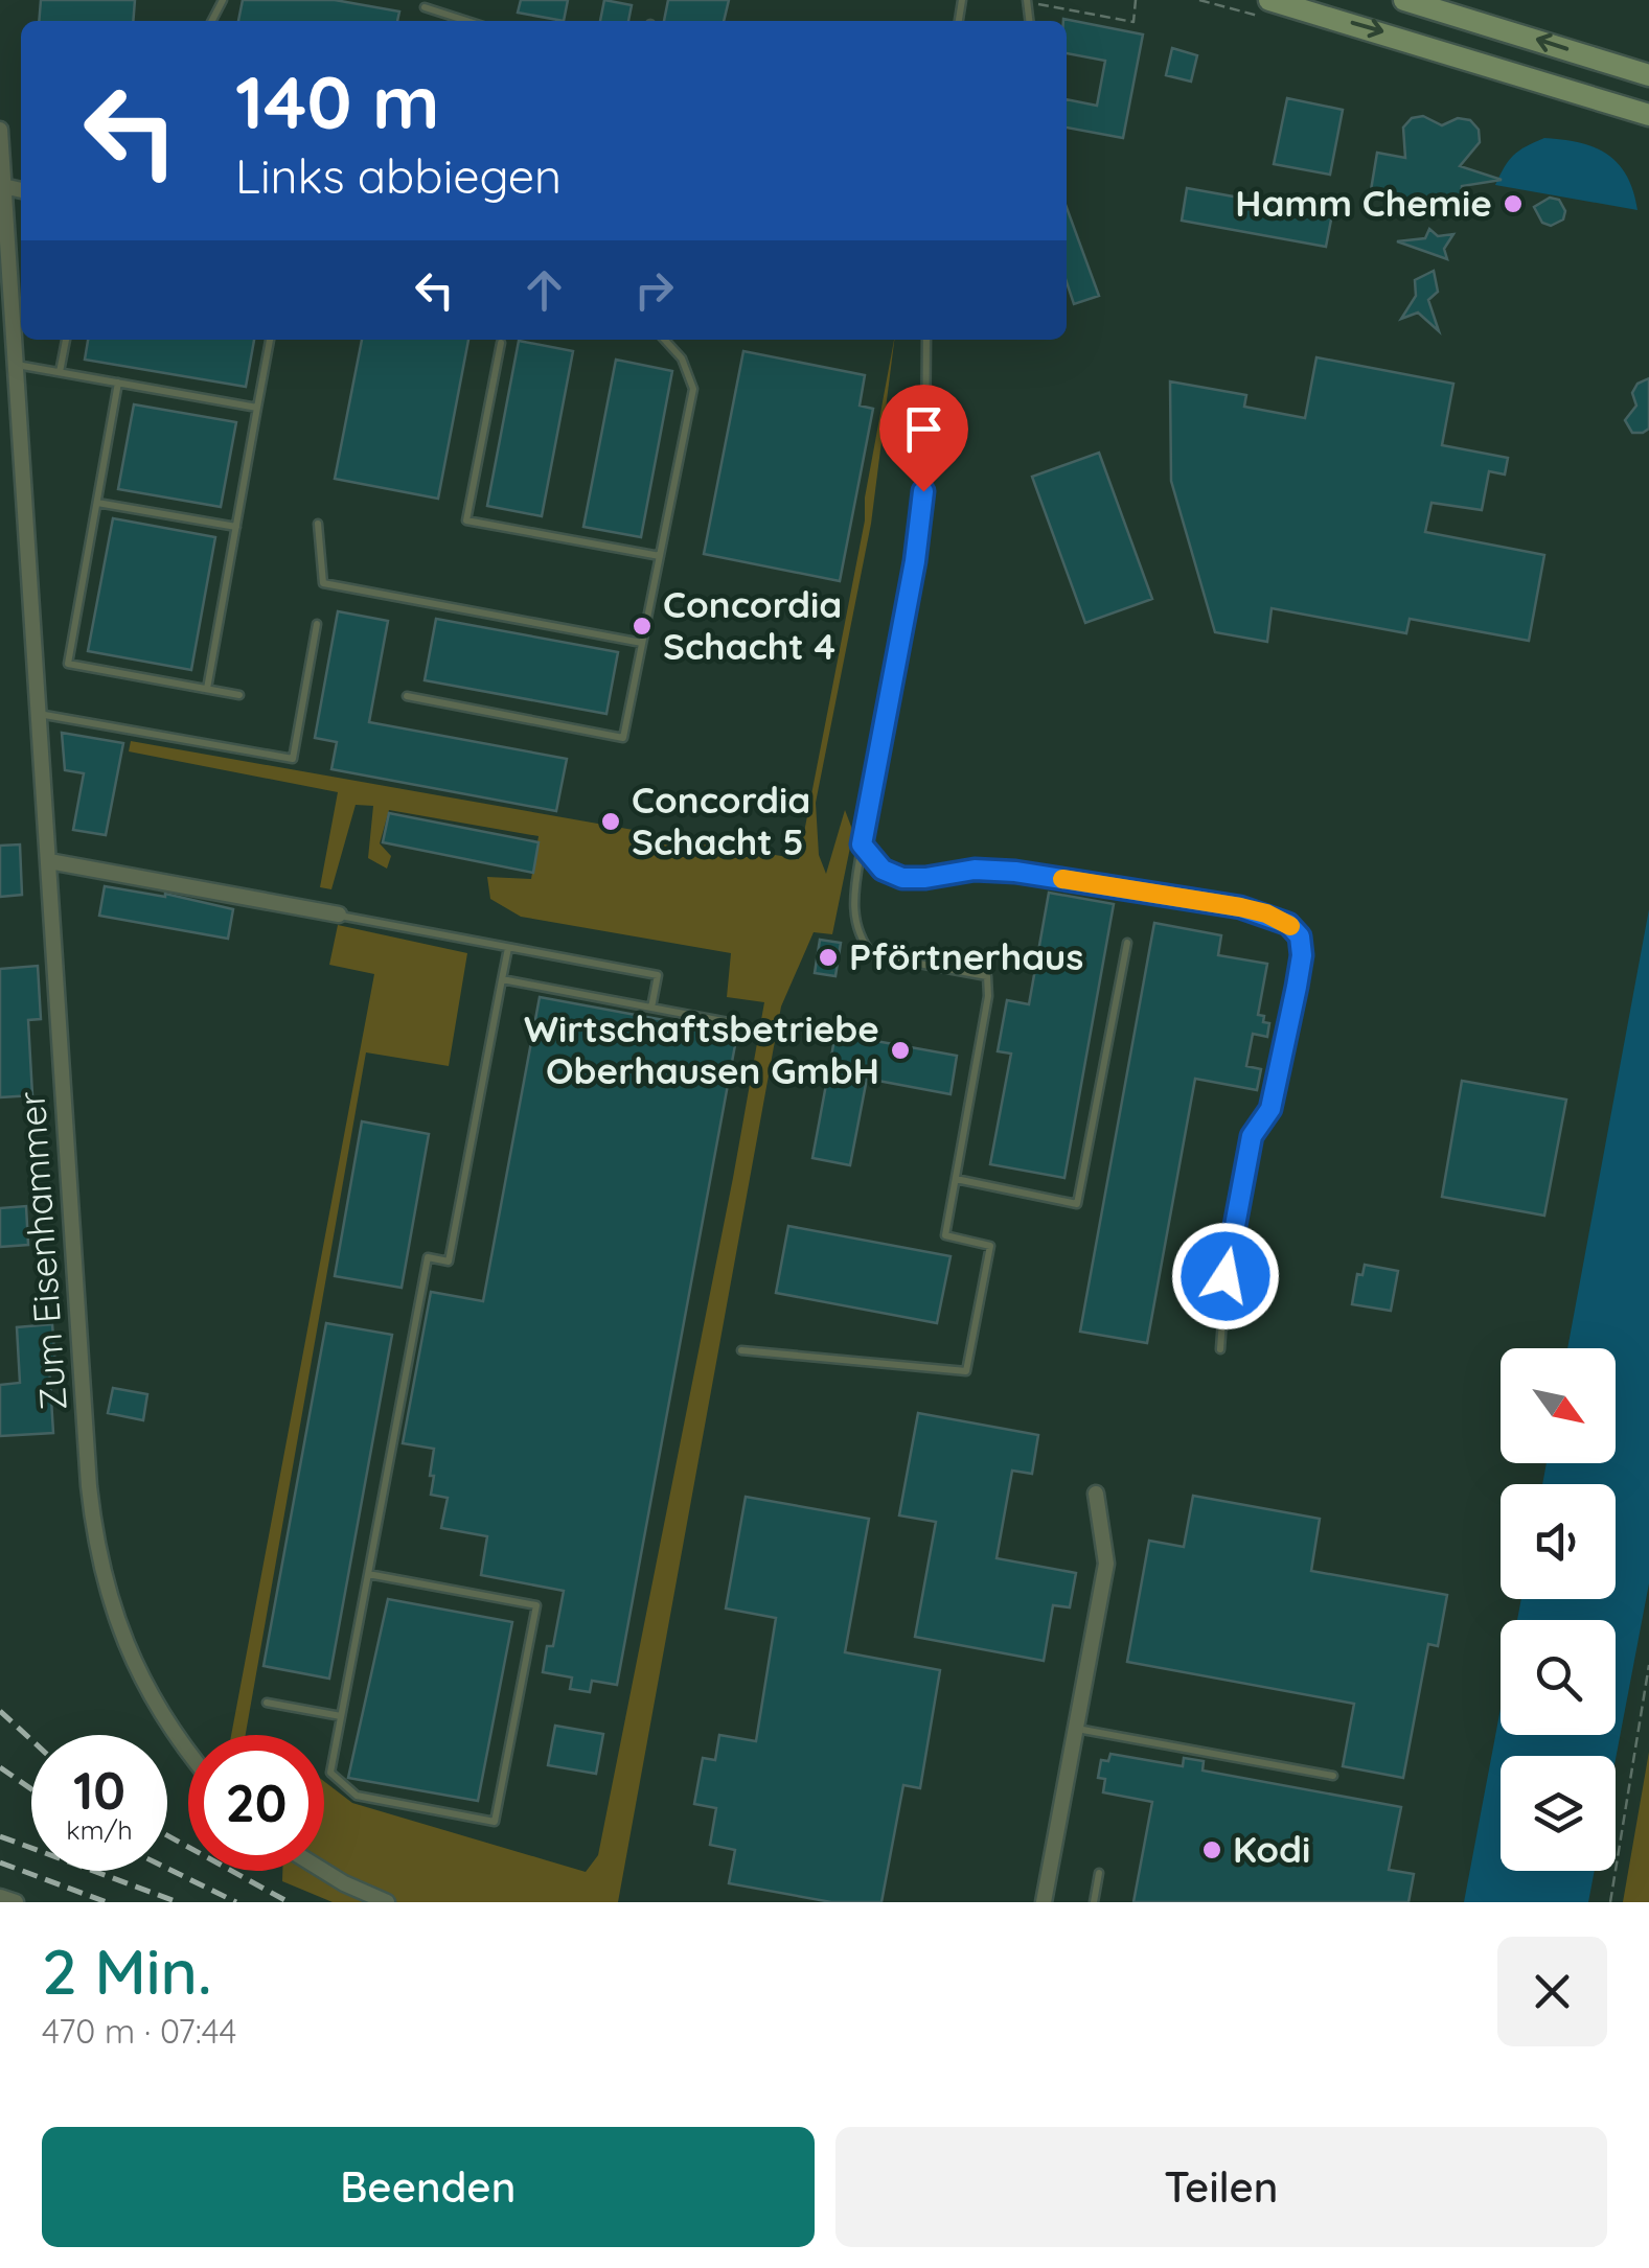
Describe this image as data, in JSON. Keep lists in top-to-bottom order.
{
  "streets": {
    "street": ["Zum Eisenhammer"]
  },
  "places": [
    "Hamm Chemie",
    "Concordia Schacht 4",
    "Concordia Schacht 5",
    "Pförtnerhaus",
    "Wirtschaftsbetriebe Oberhausen GmbH",
    "Kodi"
  ],
  "north": "bottom right",
  "page": {
    "turn": ["140 m", "Links abbiegen"],
    "speed": "10 km/h",
    "limit": "20",
    "heading": ["2 Min.", "470 m · 07:44"],
    "buttons": ["Beenden", "Teilen"]
  }
}
